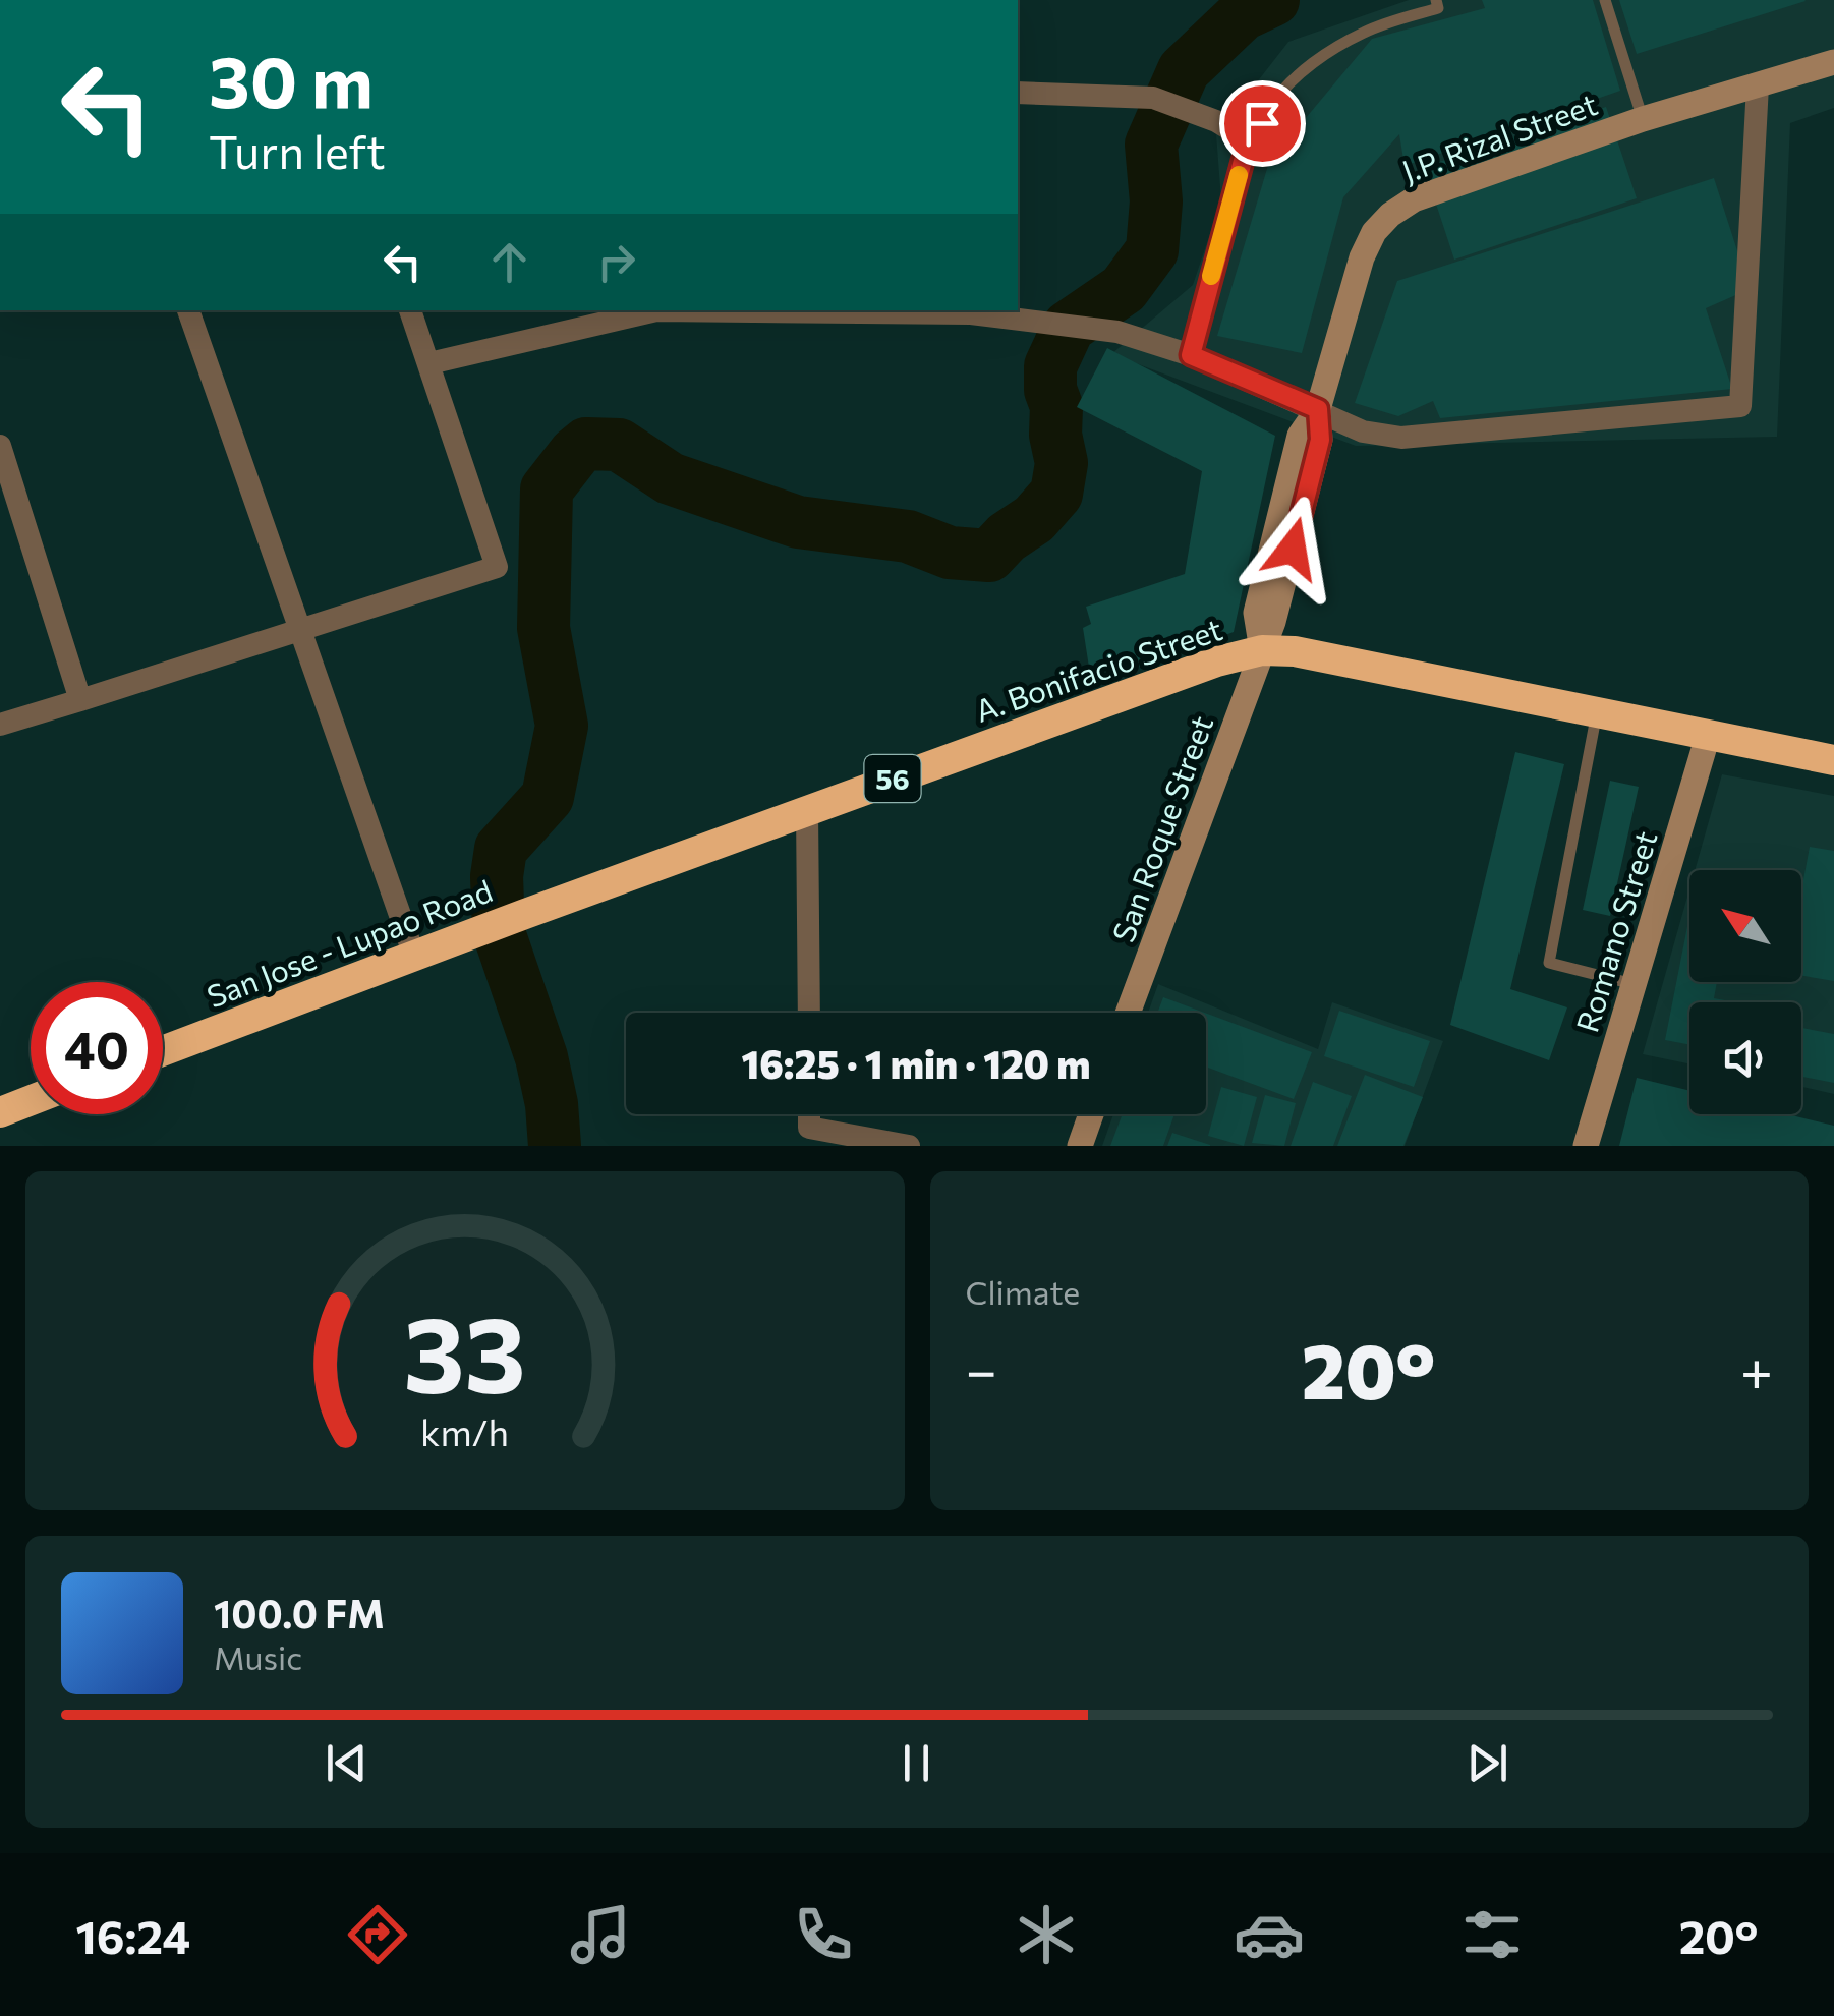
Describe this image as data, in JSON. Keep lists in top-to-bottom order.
{
  "streets": {
    "highway": ["A. Bonifacio Street", "56", "San Jose - Lupao Road"],
    "street": ["J.P. Rizal Street", "San Roque Street", "Romano Street"]
  },
  "crossings": [
    ["J.P. Rizal Street", "A. Bonifacio Street"],
    ["J.P. Rizal Street", "San Roque Street"],
    ["A. Bonifacio Street", "San Roque Street"],
    ["A. Bonifacio Street", "Romano Street"],
    ["A. Bonifacio Street", "San Jose - Lupao Road"]
  ],
  "north": "top left",
  "page": {
    "turn": ["30 m", "Turn left"],
    "limit": "40",
    "trip": "16:25 · 1 min · 120 m",
    "tile": "Climate",
    "heat": ["−", "20°", "+"],
    "song": ["100.0 FM", "Music"],
    "tabs": ["16:24", "20°"],
    "gauge": ["33", "km/h"]
  }
}
